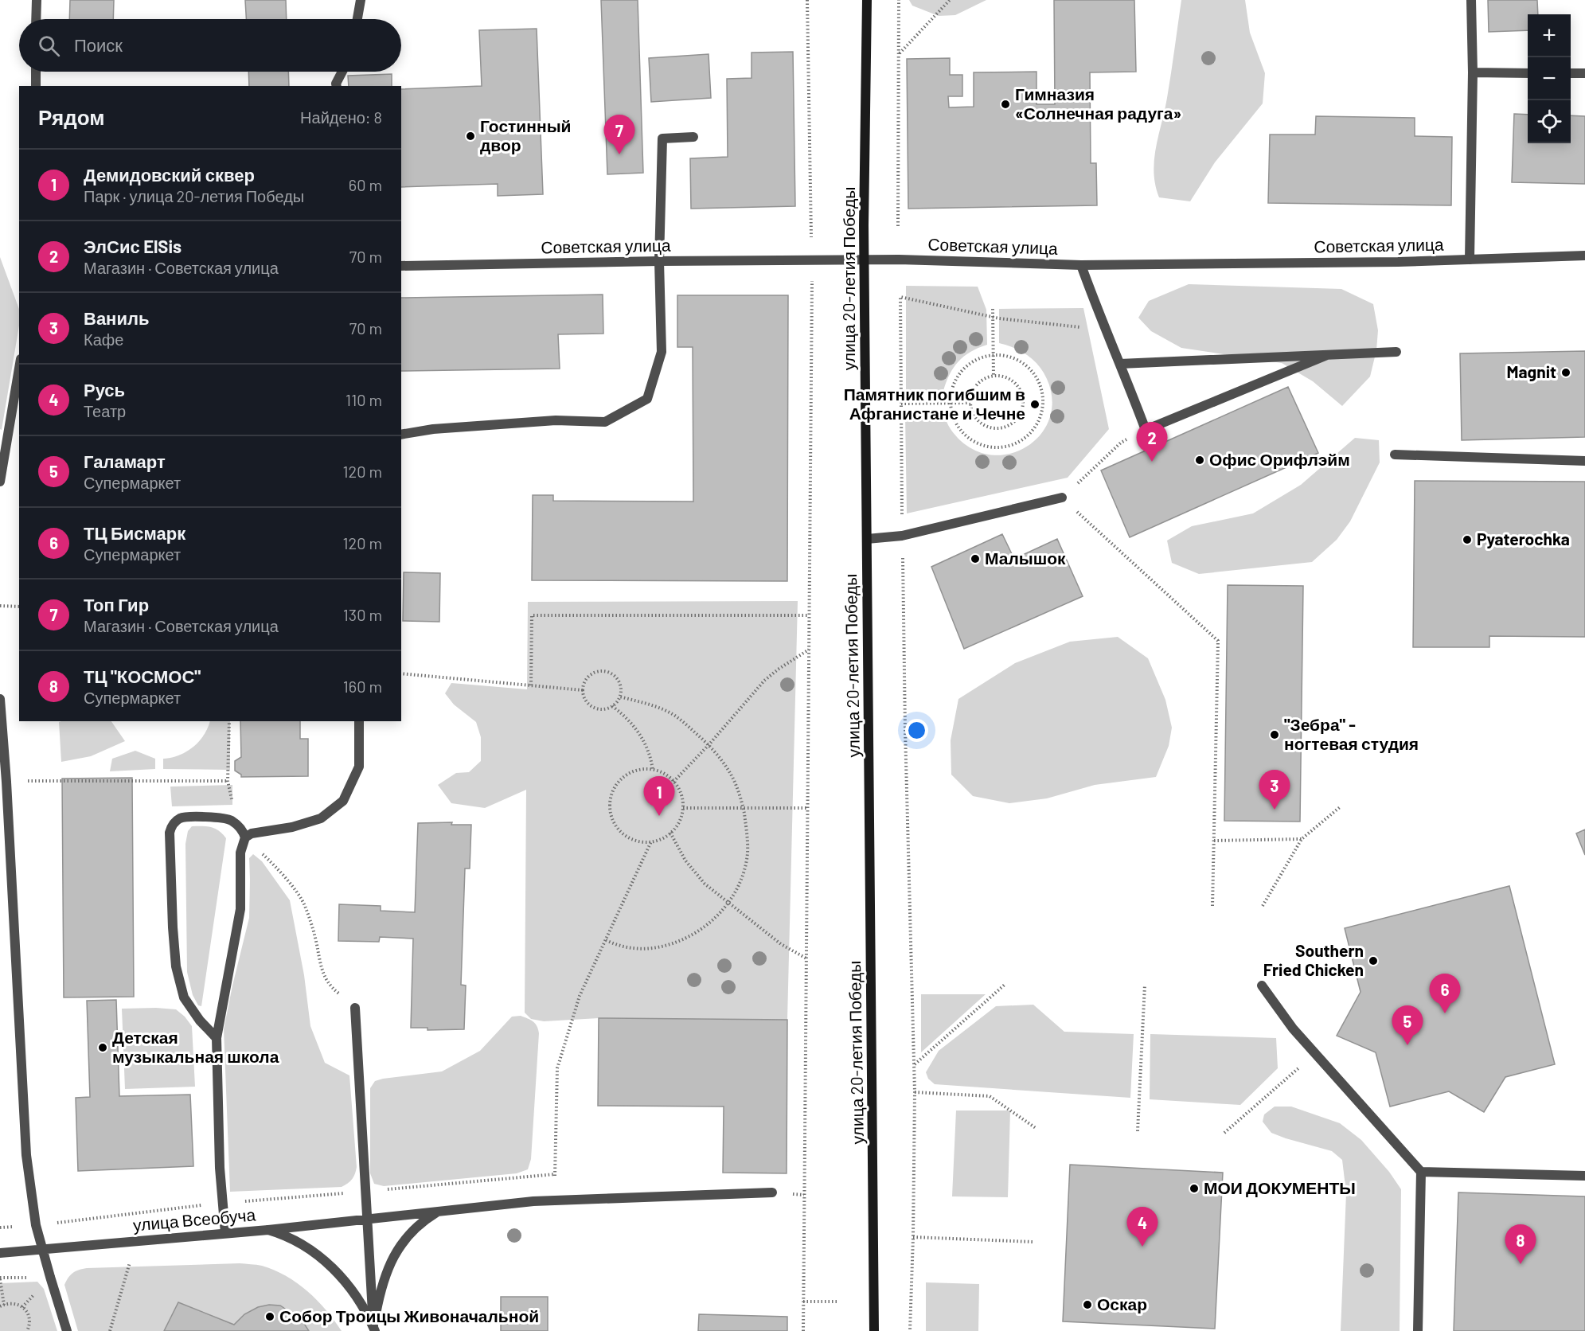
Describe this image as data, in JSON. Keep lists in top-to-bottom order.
{
  "streets": {
    "street": ["Советская улица", "улица 20-летия Победы", "улица Всеобуча"]
  },
  "crossings": [
    ["Советская улица", "улица 20-летия Победы"]
  ],
  "places": [
    "Гимназия «Солнечная радуга»",
    "Гостинный двор",
    "Magnit",
    "Памятник погибшим в Афганистане и Чечне",
    "Офис Орифлэйм",
    "Pyaterochka",
    "Малышок",
    "\"Зебра\" - ногтевая студия",
    "Southern Fried Chicken",
    "Детская музыкальная школа",
    "МОИ ДОКУМЕНТЫ",
    "Оскар",
    "Собор Троицы Живоначальной"
  ],
  "page": {
    "map_buttons": ["+", "−"],
    "search": "Поиск",
    "heading": ["Рядом", "Найдено: 8"],
    "pins": [
      "7",
      "2",
      "3",
      "1",
      "6",
      "5",
      "4",
      "8"
    ],
    "list": [
      {
        "mark": "1",
        "name": "Демидовский сквер",
        "note": "Парк · улица 20-летия Победы",
        "value": "60 m"
      },
      {
        "mark": "2",
        "name": "ЭлСис ElSis",
        "note": "Магазин · Советская улица",
        "value": "70 m"
      },
      {
        "mark": "3",
        "name": "Ваниль",
        "note": "Кафе",
        "value": "70 m"
      },
      {
        "mark": "4",
        "name": "Русь",
        "note": "Театр",
        "value": "110 m"
      },
      {
        "mark": "5",
        "name": "Галамарт",
        "note": "Супермаркет",
        "value": "120 m"
      },
      {
        "mark": "6",
        "name": "ТЦ Бисмарк",
        "note": "Супермаркет",
        "value": "120 m"
      },
      {
        "mark": "7",
        "name": "Топ Гир",
        "note": "Магазин · Советская улица",
        "value": "130 m"
      },
      {
        "mark": "8",
        "name": "ТЦ \"КОСМОС\"",
        "note": "Супермаркет",
        "value": "160 m"
      }
    ]
  }
}
